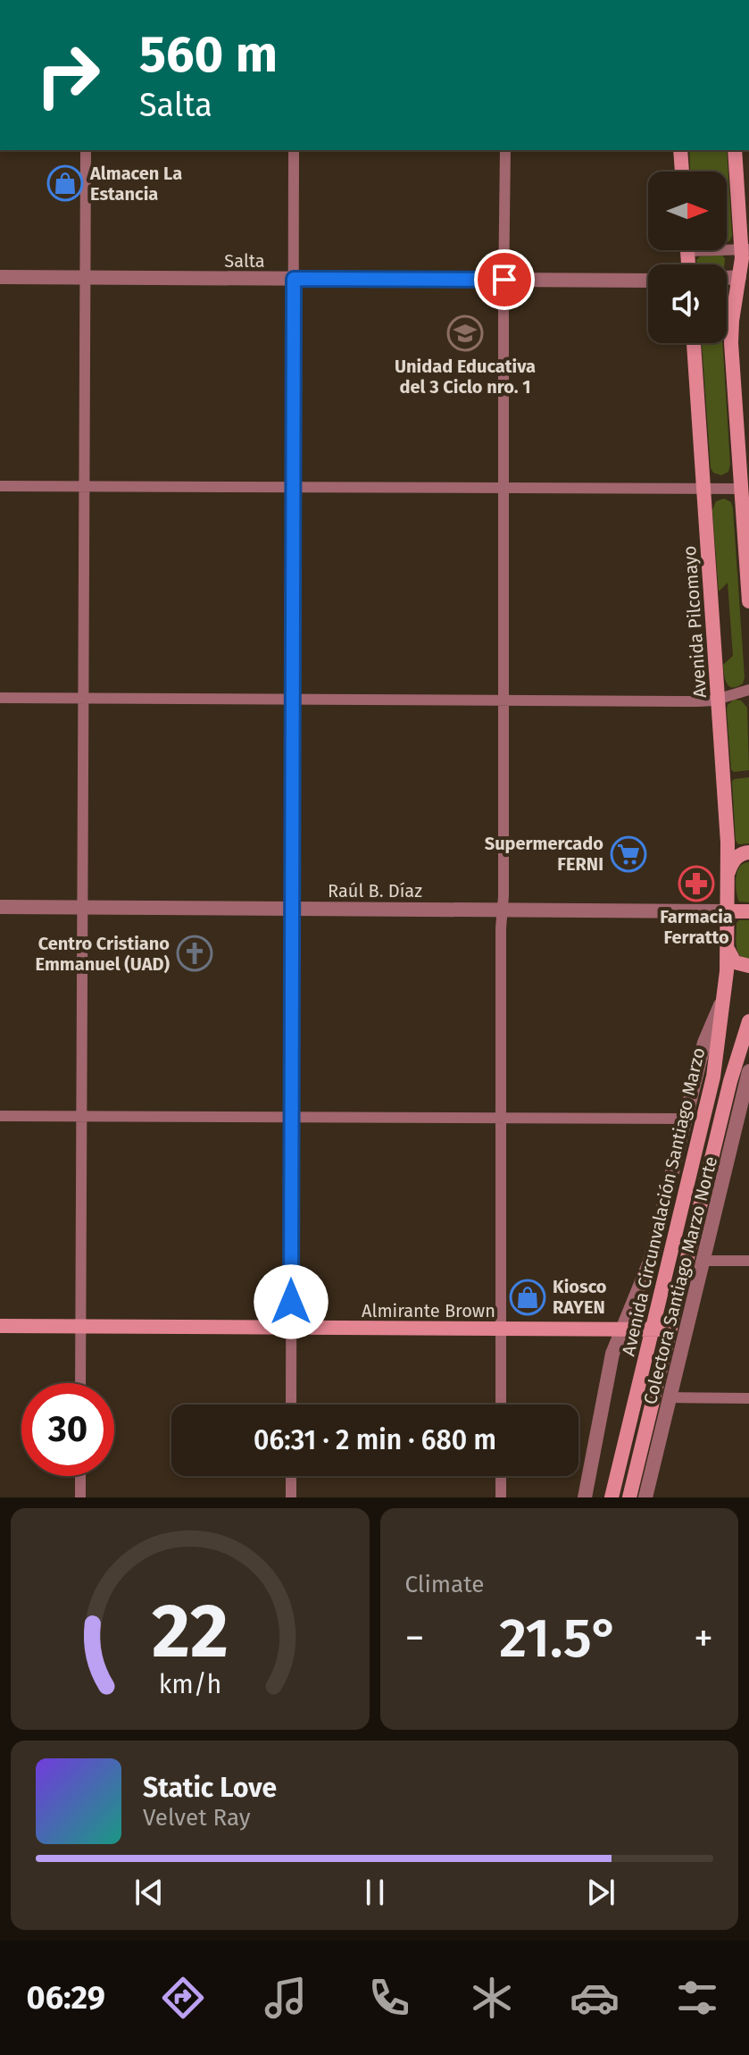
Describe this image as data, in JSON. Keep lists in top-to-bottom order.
{
  "streets": {
    "main road": [
      "Avenida Pilcomayo",
      "Raúl B. Díaz",
      "Avenida Circunvalación Santiago Marzo",
      "Almirante Brown"
    ],
    "street": ["Salta", "Colectora Santiago Marzo Norte"]
  },
  "crossings": [
    ["Avenida Pilcomayo", "Raúl B. Díaz"],
    ["Avenida Pilcomayo", "Avenida Circunvalación Santiago Marzo"],
    ["Raúl B. Díaz", "Avenida Circunvalación Santiago Marzo"],
    ["Avenida Circunvalación Santiago Marzo", "Colectora Santiago Marzo Norte"],
    ["Avenida Circunvalación Santiago Marzo", "Almirante Brown"],
    ["Colectora Santiago Marzo Norte", "Almirante Brown"]
  ],
  "places": {
    "shop": ["Almacen La Estancia", "Kiosco RAYEN"],
    "school or university": ["Unidad Educativa del 3 Ciclo nro. 1"],
    "supermarket": ["Supermercado FERNI"],
    "pharmacy": ["Farmacia Ferratto"],
    "church": ["Centro Cristiano Emmanuel (UAD)"]
  },
  "north": "right",
  "page": {
    "turn": ["560 m", "Salta"],
    "limit": "30",
    "trip": "06:31 · 2 min · 680 m",
    "tile": "Climate",
    "heat": ["−", "21.5°", "+"],
    "song": ["Static Love", "Velvet Ray"],
    "tabs": "06:29",
    "gauge": ["22", "km/h"]
  }
}
